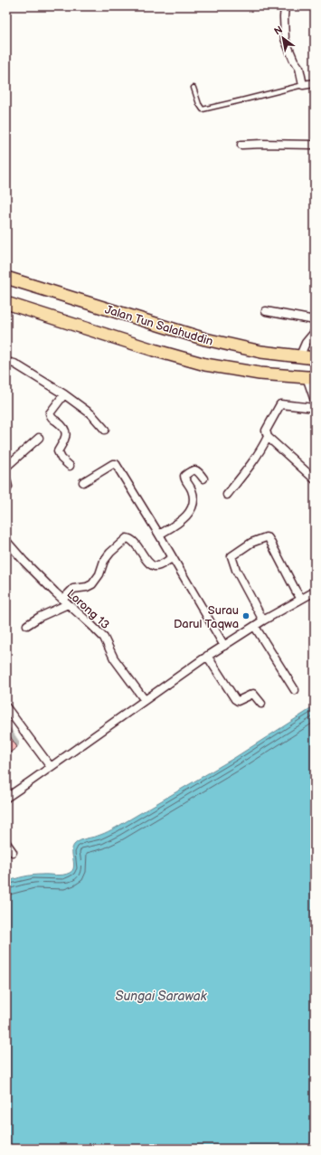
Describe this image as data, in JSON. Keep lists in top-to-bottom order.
{
  "streets": {
    "highway": ["Jalan Tun Salahuddin"],
    "street": ["Lorong 13"]
  },
  "water": ["Sungai Sarawak"],
  "places": ["Surau Darul Taqwa"],
  "north": "top left"
}
